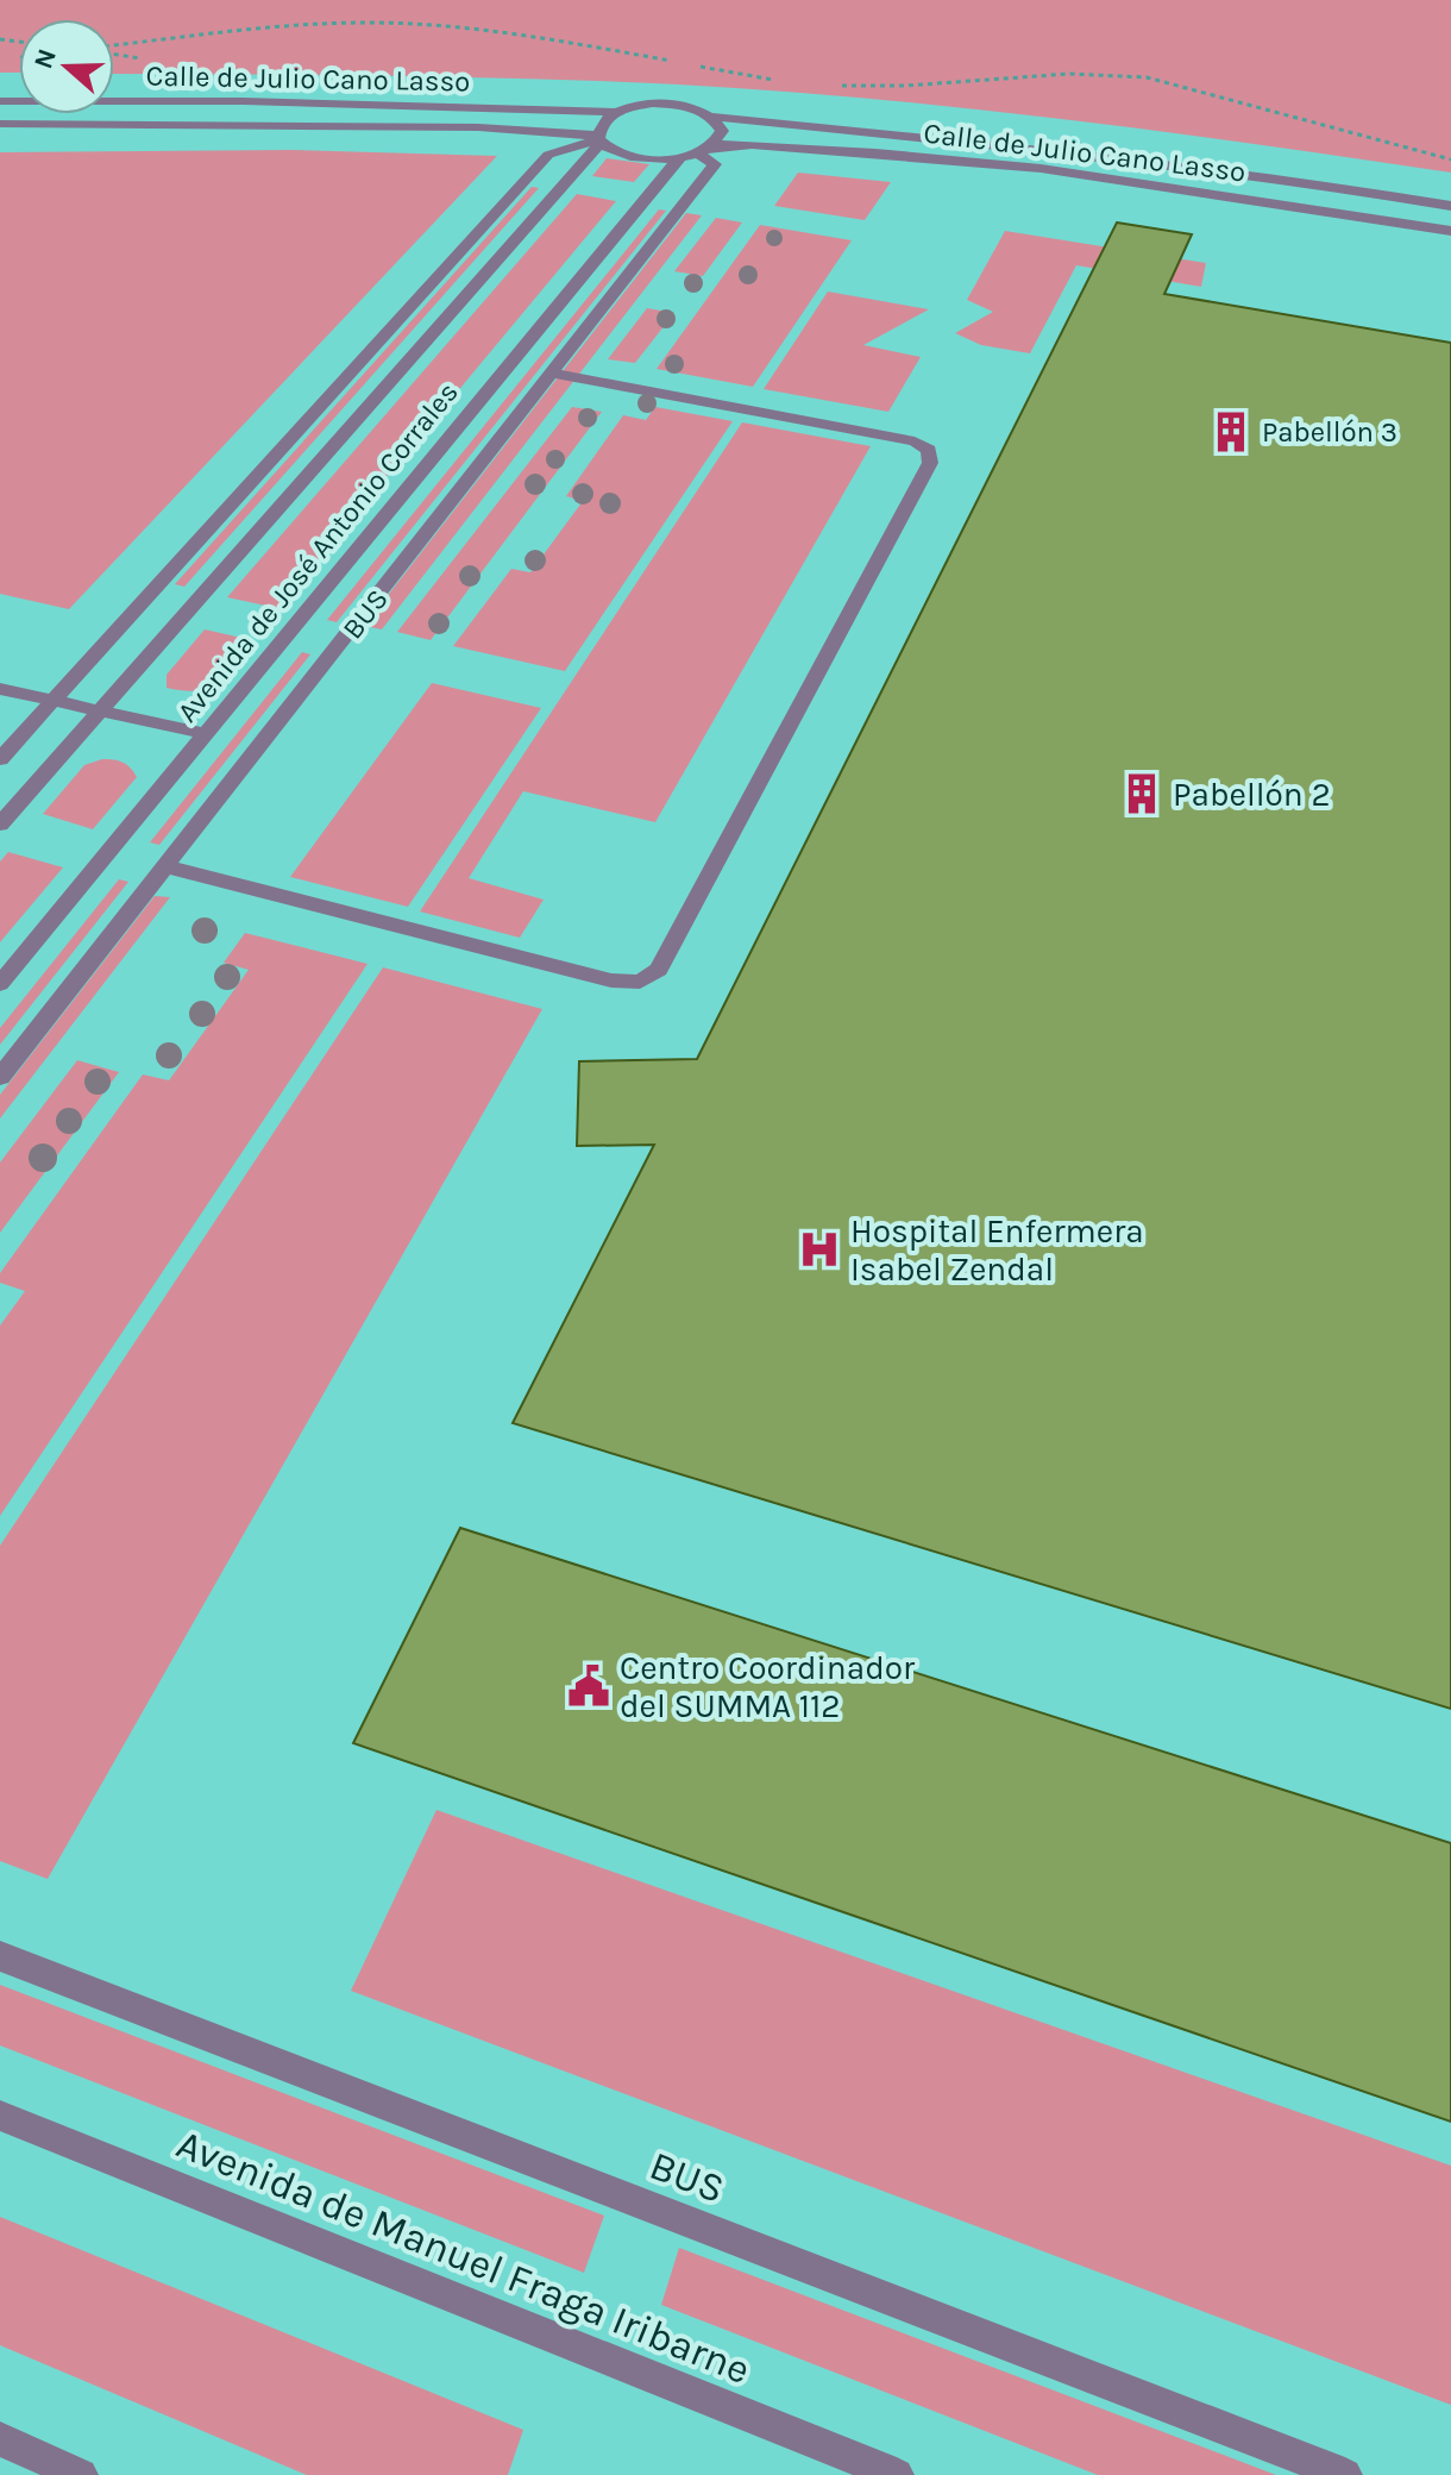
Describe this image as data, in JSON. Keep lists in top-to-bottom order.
{
  "streets": {
    "street": [
      "Calle de Julio Cano Lasso",
      "Avenida de José Antonio Corrales",
      "BUS",
      "Avenida de Manuel Fraga Iribarne"
    ]
  },
  "crossings": [
    ["Calle de Julio Cano Lasso", "Avenida de José Antonio Corrales"],
    ["Calle de Julio Cano Lasso", "BUS"],
    ["Avenida de José Antonio Corrales", "BUS"]
  ],
  "places": {
    "building": ["Pabellón 3", "Pabellón 2"],
    "hospital": ["Hospital Enfermera Isabel Zendal"],
    "public building": ["Centro Coordinador del SUMMA 112"]
  },
  "north": "left"
}
